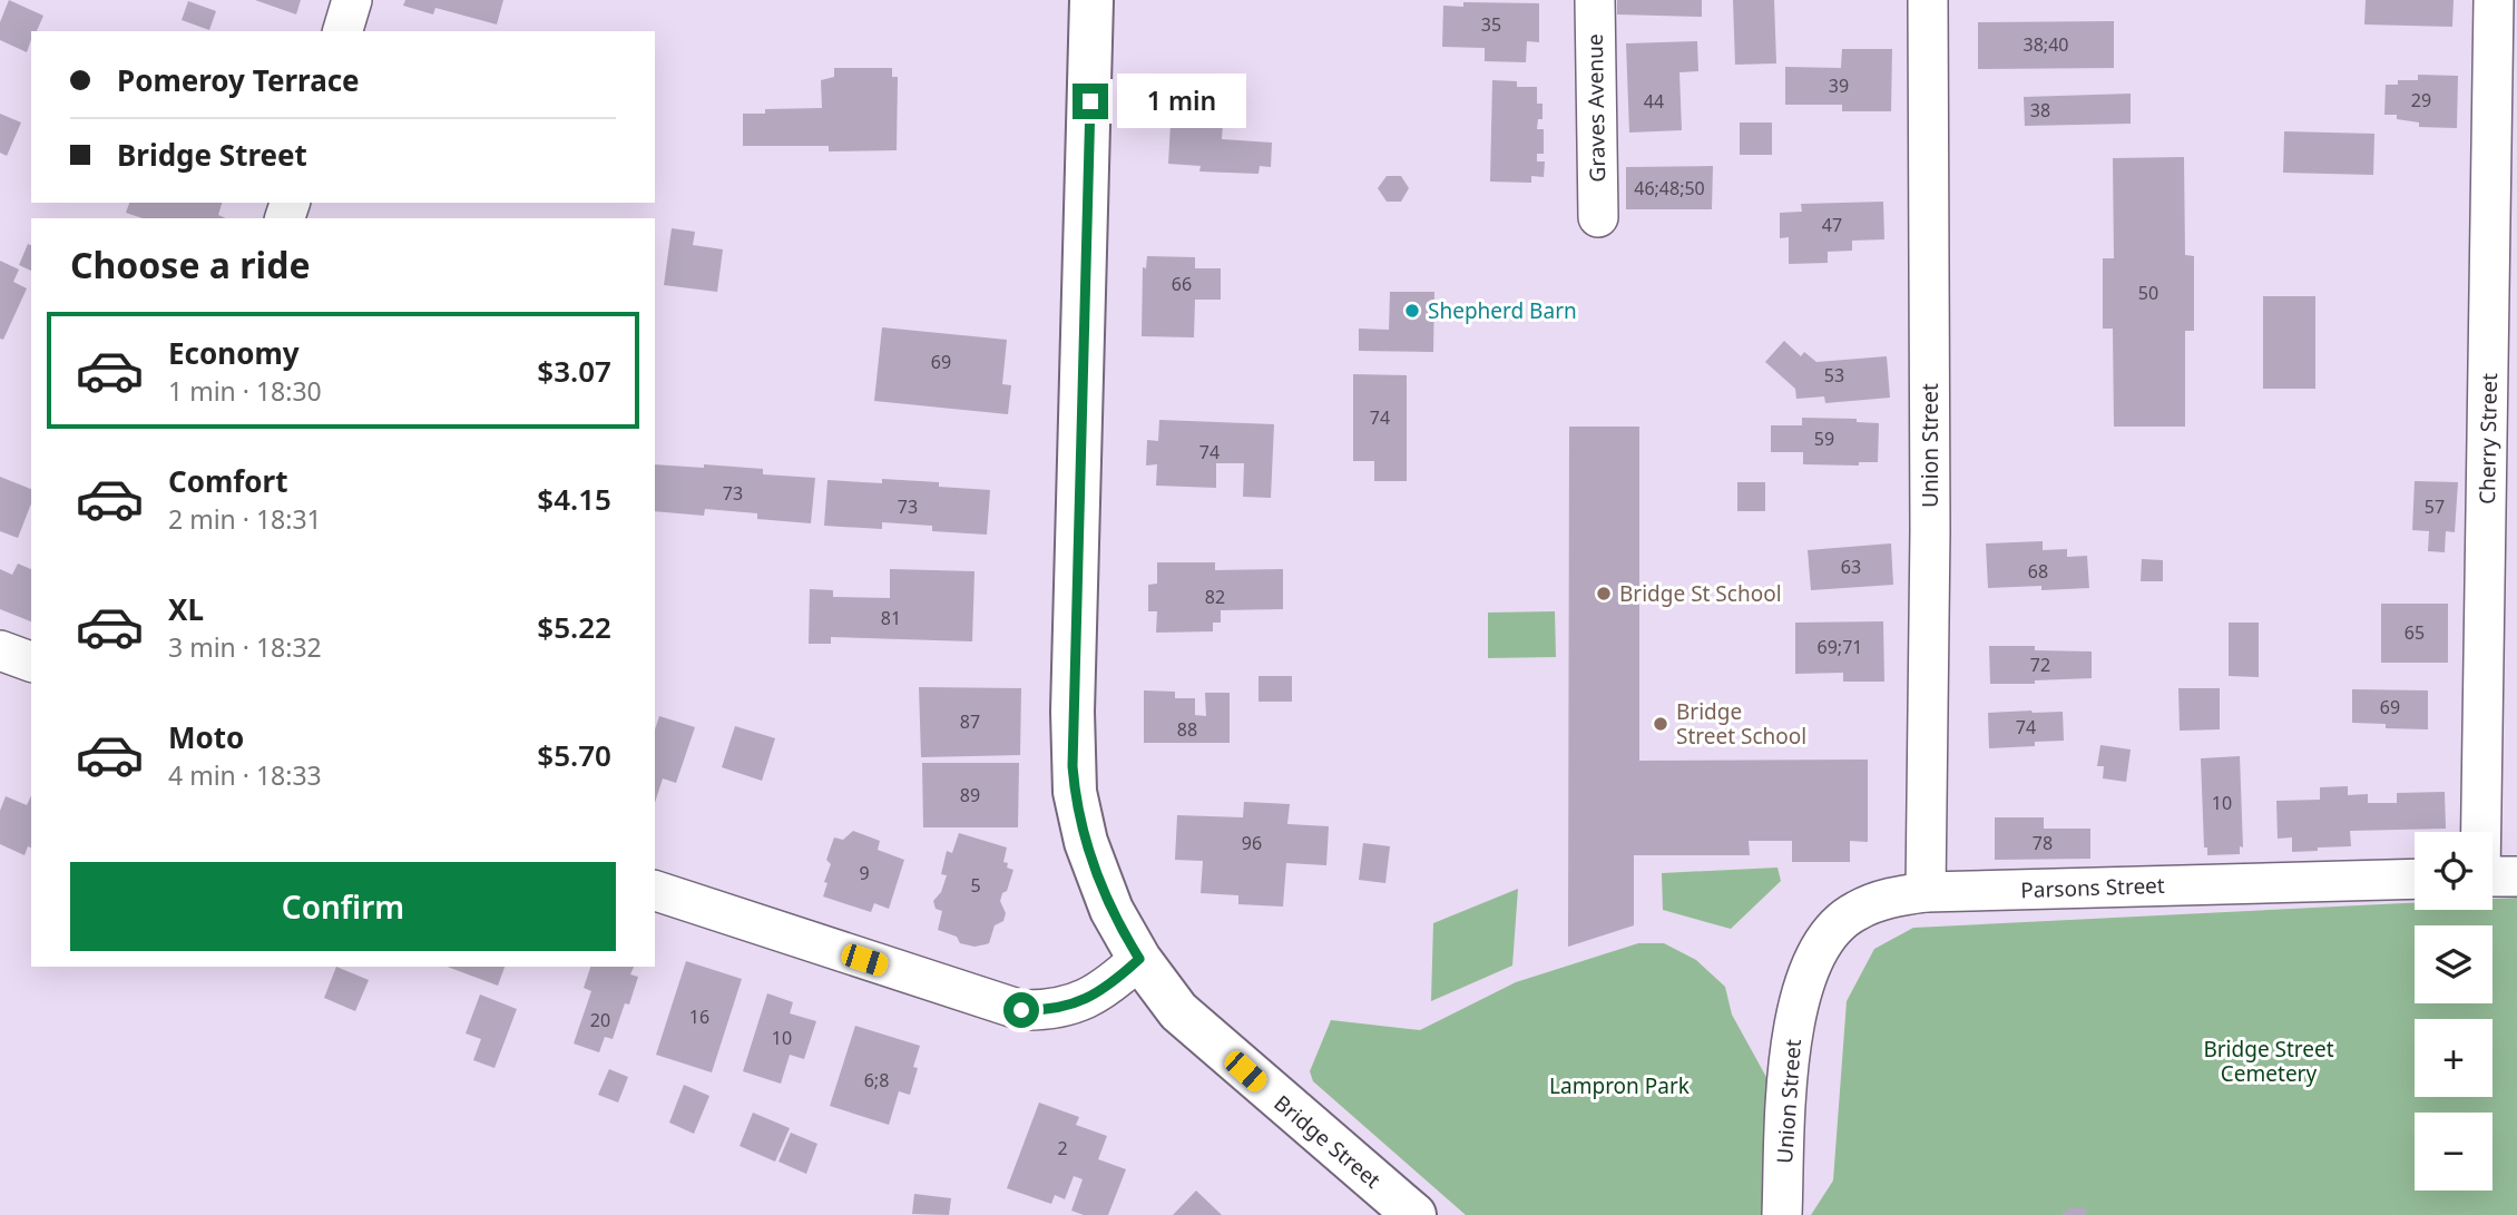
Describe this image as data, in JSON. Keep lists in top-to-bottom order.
{
  "streets": {
    "highway": ["Bridge Street"],
    "street": [
      "Graves Avenue",
      "Cherry Street",
      "Union Street",
      "Parsons Street"
    ]
  },
  "crossings": [
    ["Union Street", "Parsons Street"]
  ],
  "parks": ["Bridge Street Cemetery", "Lampron Park"],
  "places": ["Shepherd Barn", "Bridge St School", "Bridge Street School"],
  "house_numbers": [
    "35",
    "38;40",
    "39",
    "29",
    "44",
    "38",
    "46;48;50",
    "47",
    "66",
    "50",
    "69",
    "53",
    "74",
    "59",
    "74",
    "73",
    "73",
    "57",
    "63",
    "68",
    "82",
    "81",
    "65",
    "69;71",
    "72",
    "69",
    "87",
    "74",
    "88",
    "89",
    "10",
    "96",
    "78",
    "9",
    "5",
    "16",
    "20",
    "10",
    "6;8",
    "2"
  ],
  "page": {
    "banner": ["Pomeroy Terrace", "Bridge Street"],
    "bubble": "1 min",
    "heading": "Choose a ride",
    "list": [
      {
        "name": "Economy",
        "note": "1 min · 18:30",
        "value": "$3.07"
      },
      {
        "name": "Comfort",
        "note": "2 min · 18:31",
        "value": "$4.15"
      },
      {
        "name": "XL",
        "note": "3 min · 18:32",
        "value": "$5.22"
      },
      {
        "name": "Moto",
        "note": "4 min · 18:33",
        "value": "$5.70"
      }
    ],
    "map_buttons": ["+", "−"],
    "buttons": "Confirm"
  }
}
